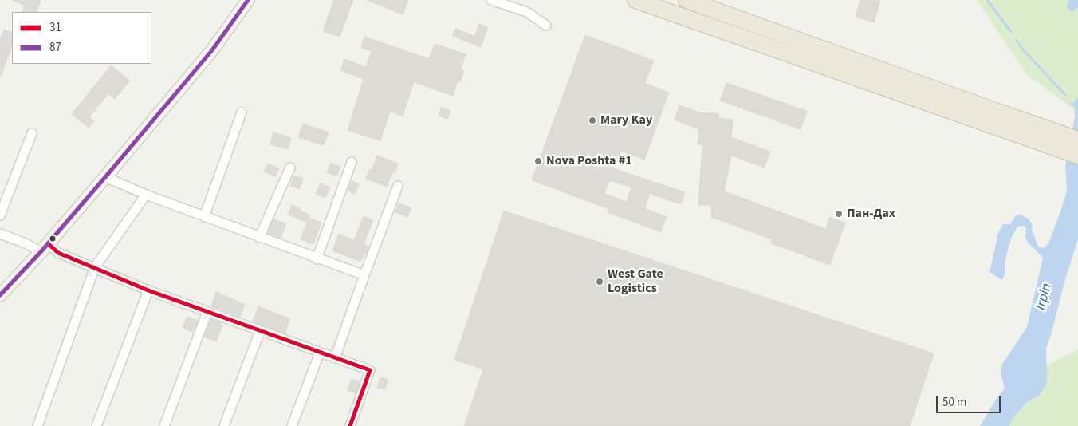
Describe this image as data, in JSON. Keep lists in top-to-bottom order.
{
  "water": ["Irpin"],
  "places": [
    "Mary Kay",
    "Nova Poshta #1",
    "Пан-Дах",
    "West Gate Logistics"
  ],
  "lines": ["transit line 87", "transit line 31"],
  "legend": ["31", "87"],
  "scale_bar": "50 m"
}
